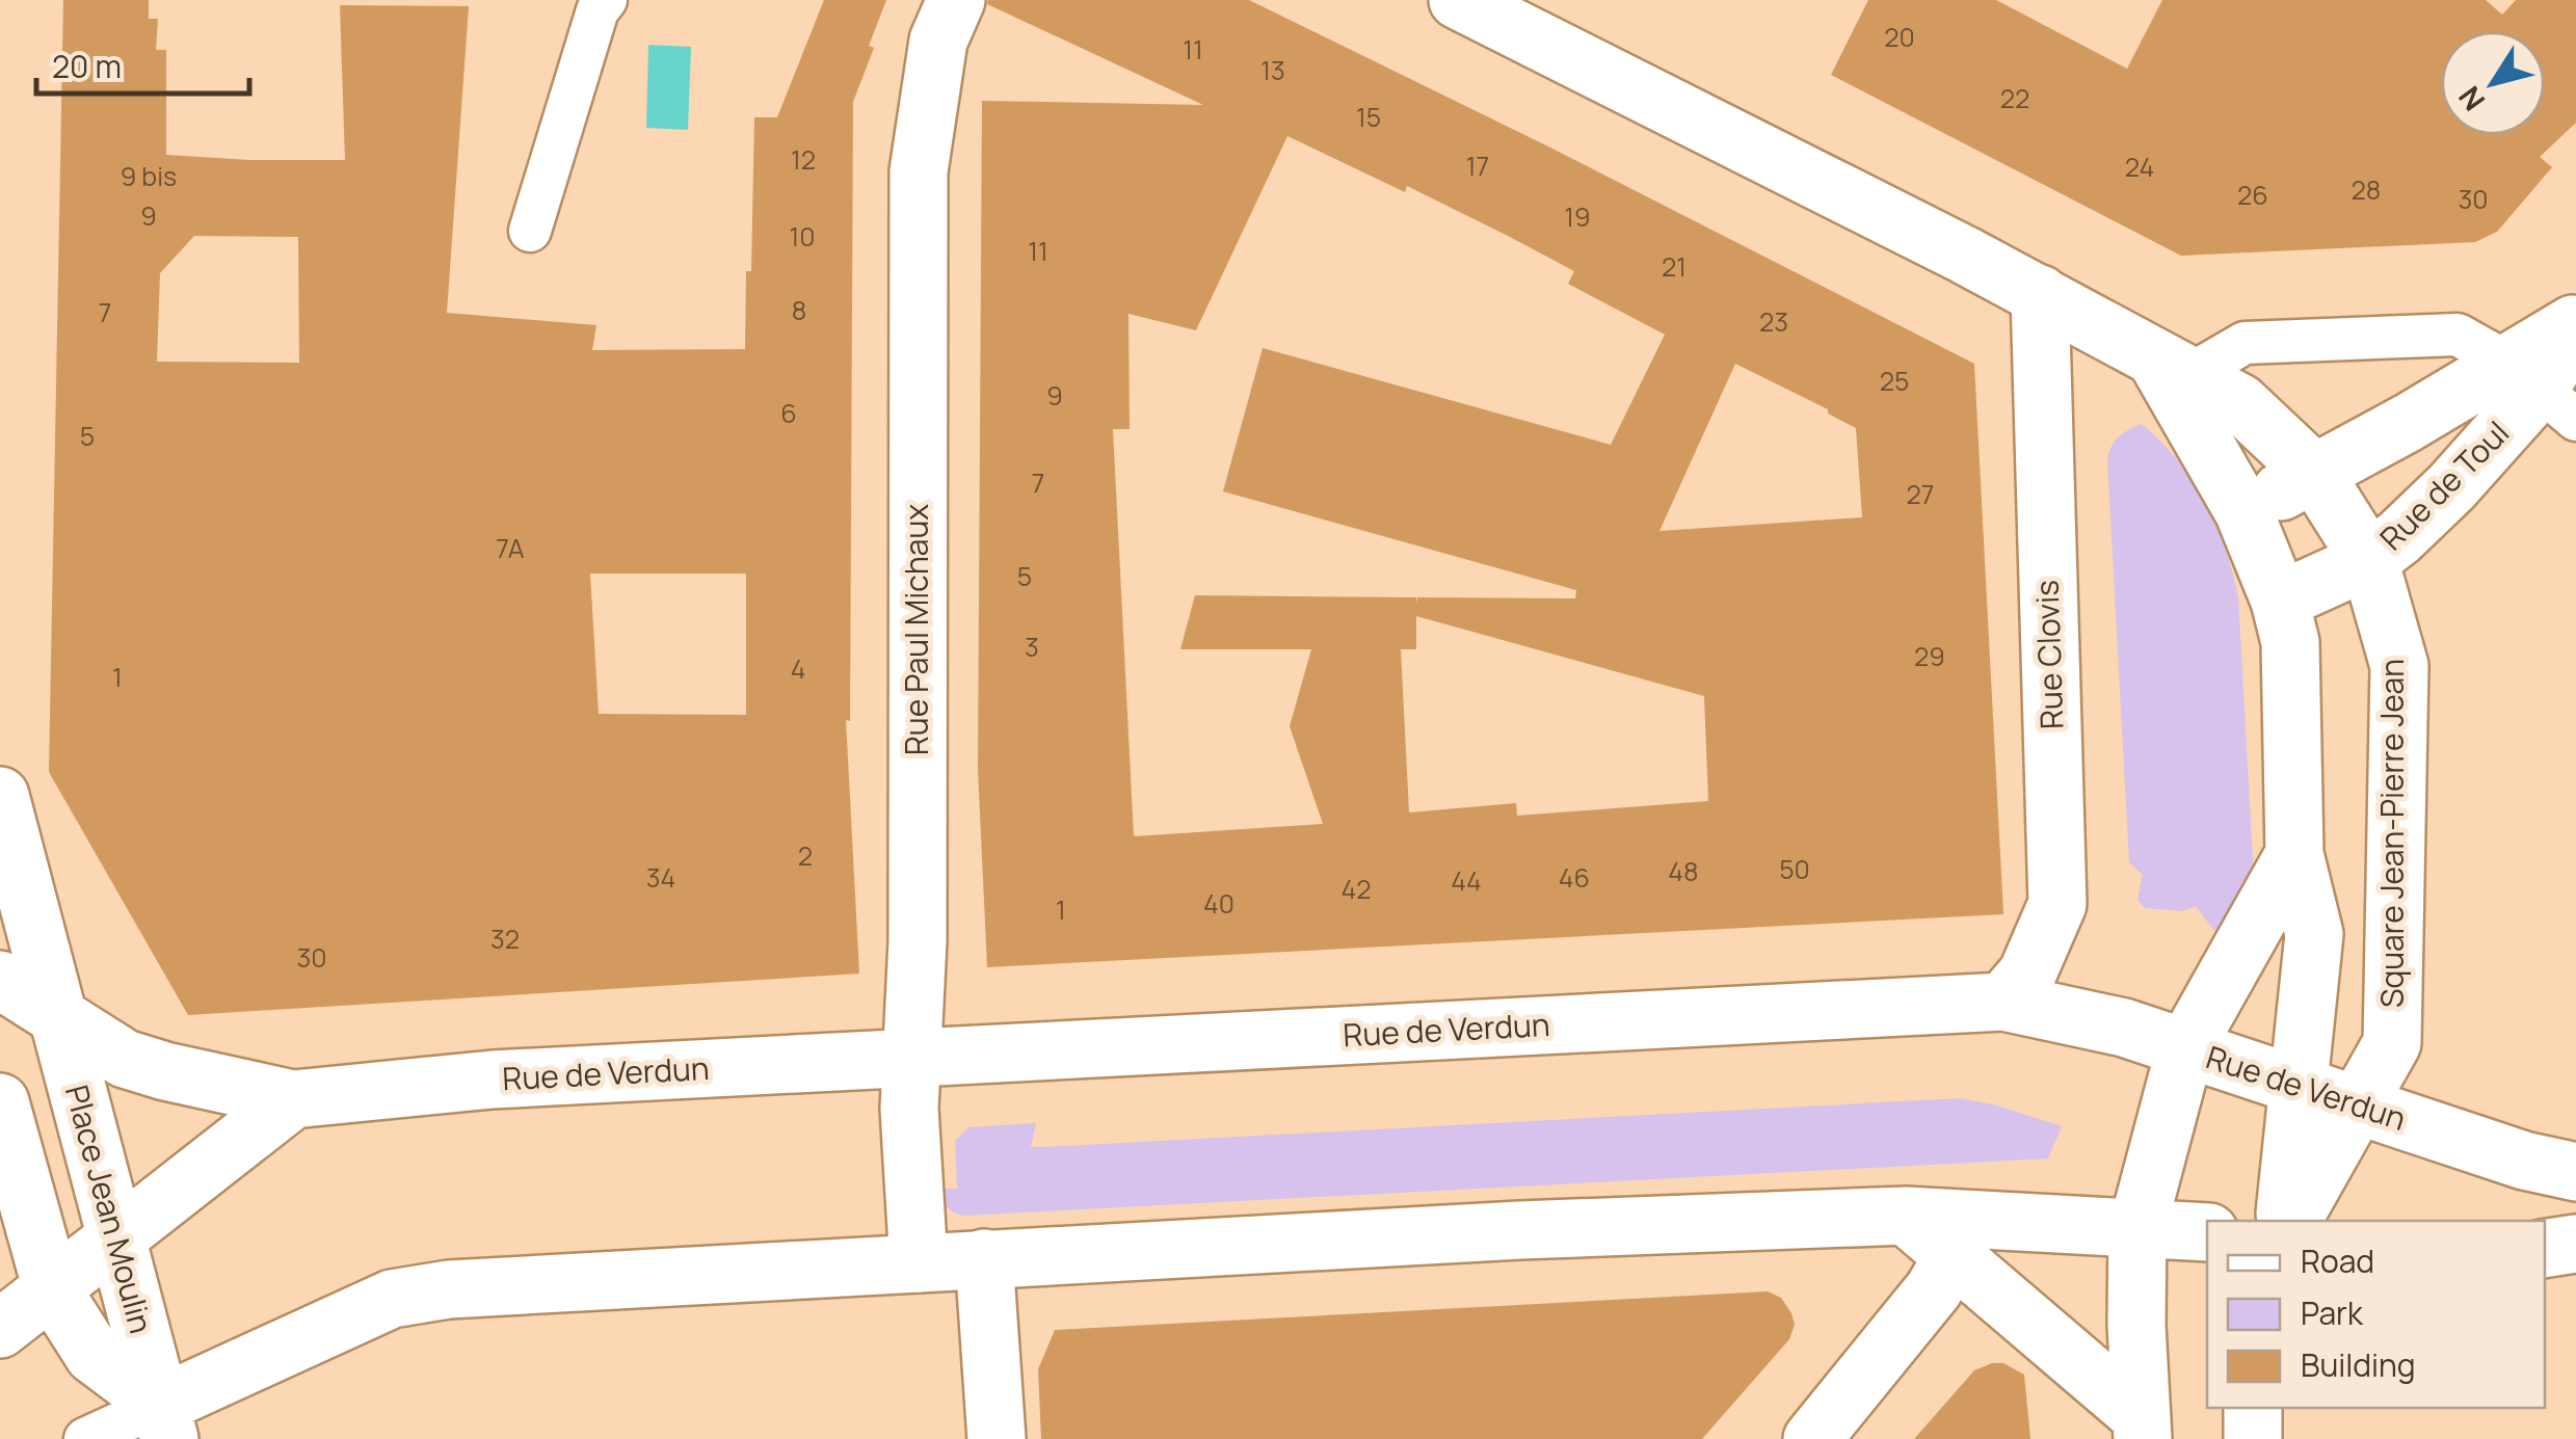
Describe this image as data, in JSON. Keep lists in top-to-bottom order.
{
  "streets": {
    "main road": [
      "Rue de Toul",
      "Rue Paul Michaux",
      "Rue Clovis",
      "Square Jean-Pierre Jean",
      "Rue de Verdun",
      "Place Jean Moulin"
    ]
  },
  "crossings": [
    ["Rue de Toul", "Square Jean-Pierre Jean"],
    ["Rue Paul Michaux", "Rue de Verdun"],
    ["Rue Clovis", "Rue de Verdun"],
    ["Square Jean-Pierre Jean", "Rue de Verdun"],
    ["Rue de Verdun", "Place Jean Moulin"]
  ],
  "house_numbers": [
    "20",
    "11",
    "13",
    "22",
    "15",
    "12",
    "17",
    "24",
    "9 bis",
    "28",
    "26",
    "30",
    "9",
    "19",
    "10",
    "11",
    "21",
    "8",
    "7",
    "23",
    "25",
    "9",
    "6",
    "5",
    "7",
    "27",
    "7A",
    "5",
    "3",
    "29",
    "4",
    "1",
    "2",
    "50",
    "48",
    "34",
    "46",
    "44",
    "42",
    "40",
    "1",
    "32",
    "30"
  ],
  "legend": ["Road", "Park", "Building"],
  "scale_bar": "20 m",
  "north": "bottom left"
}
